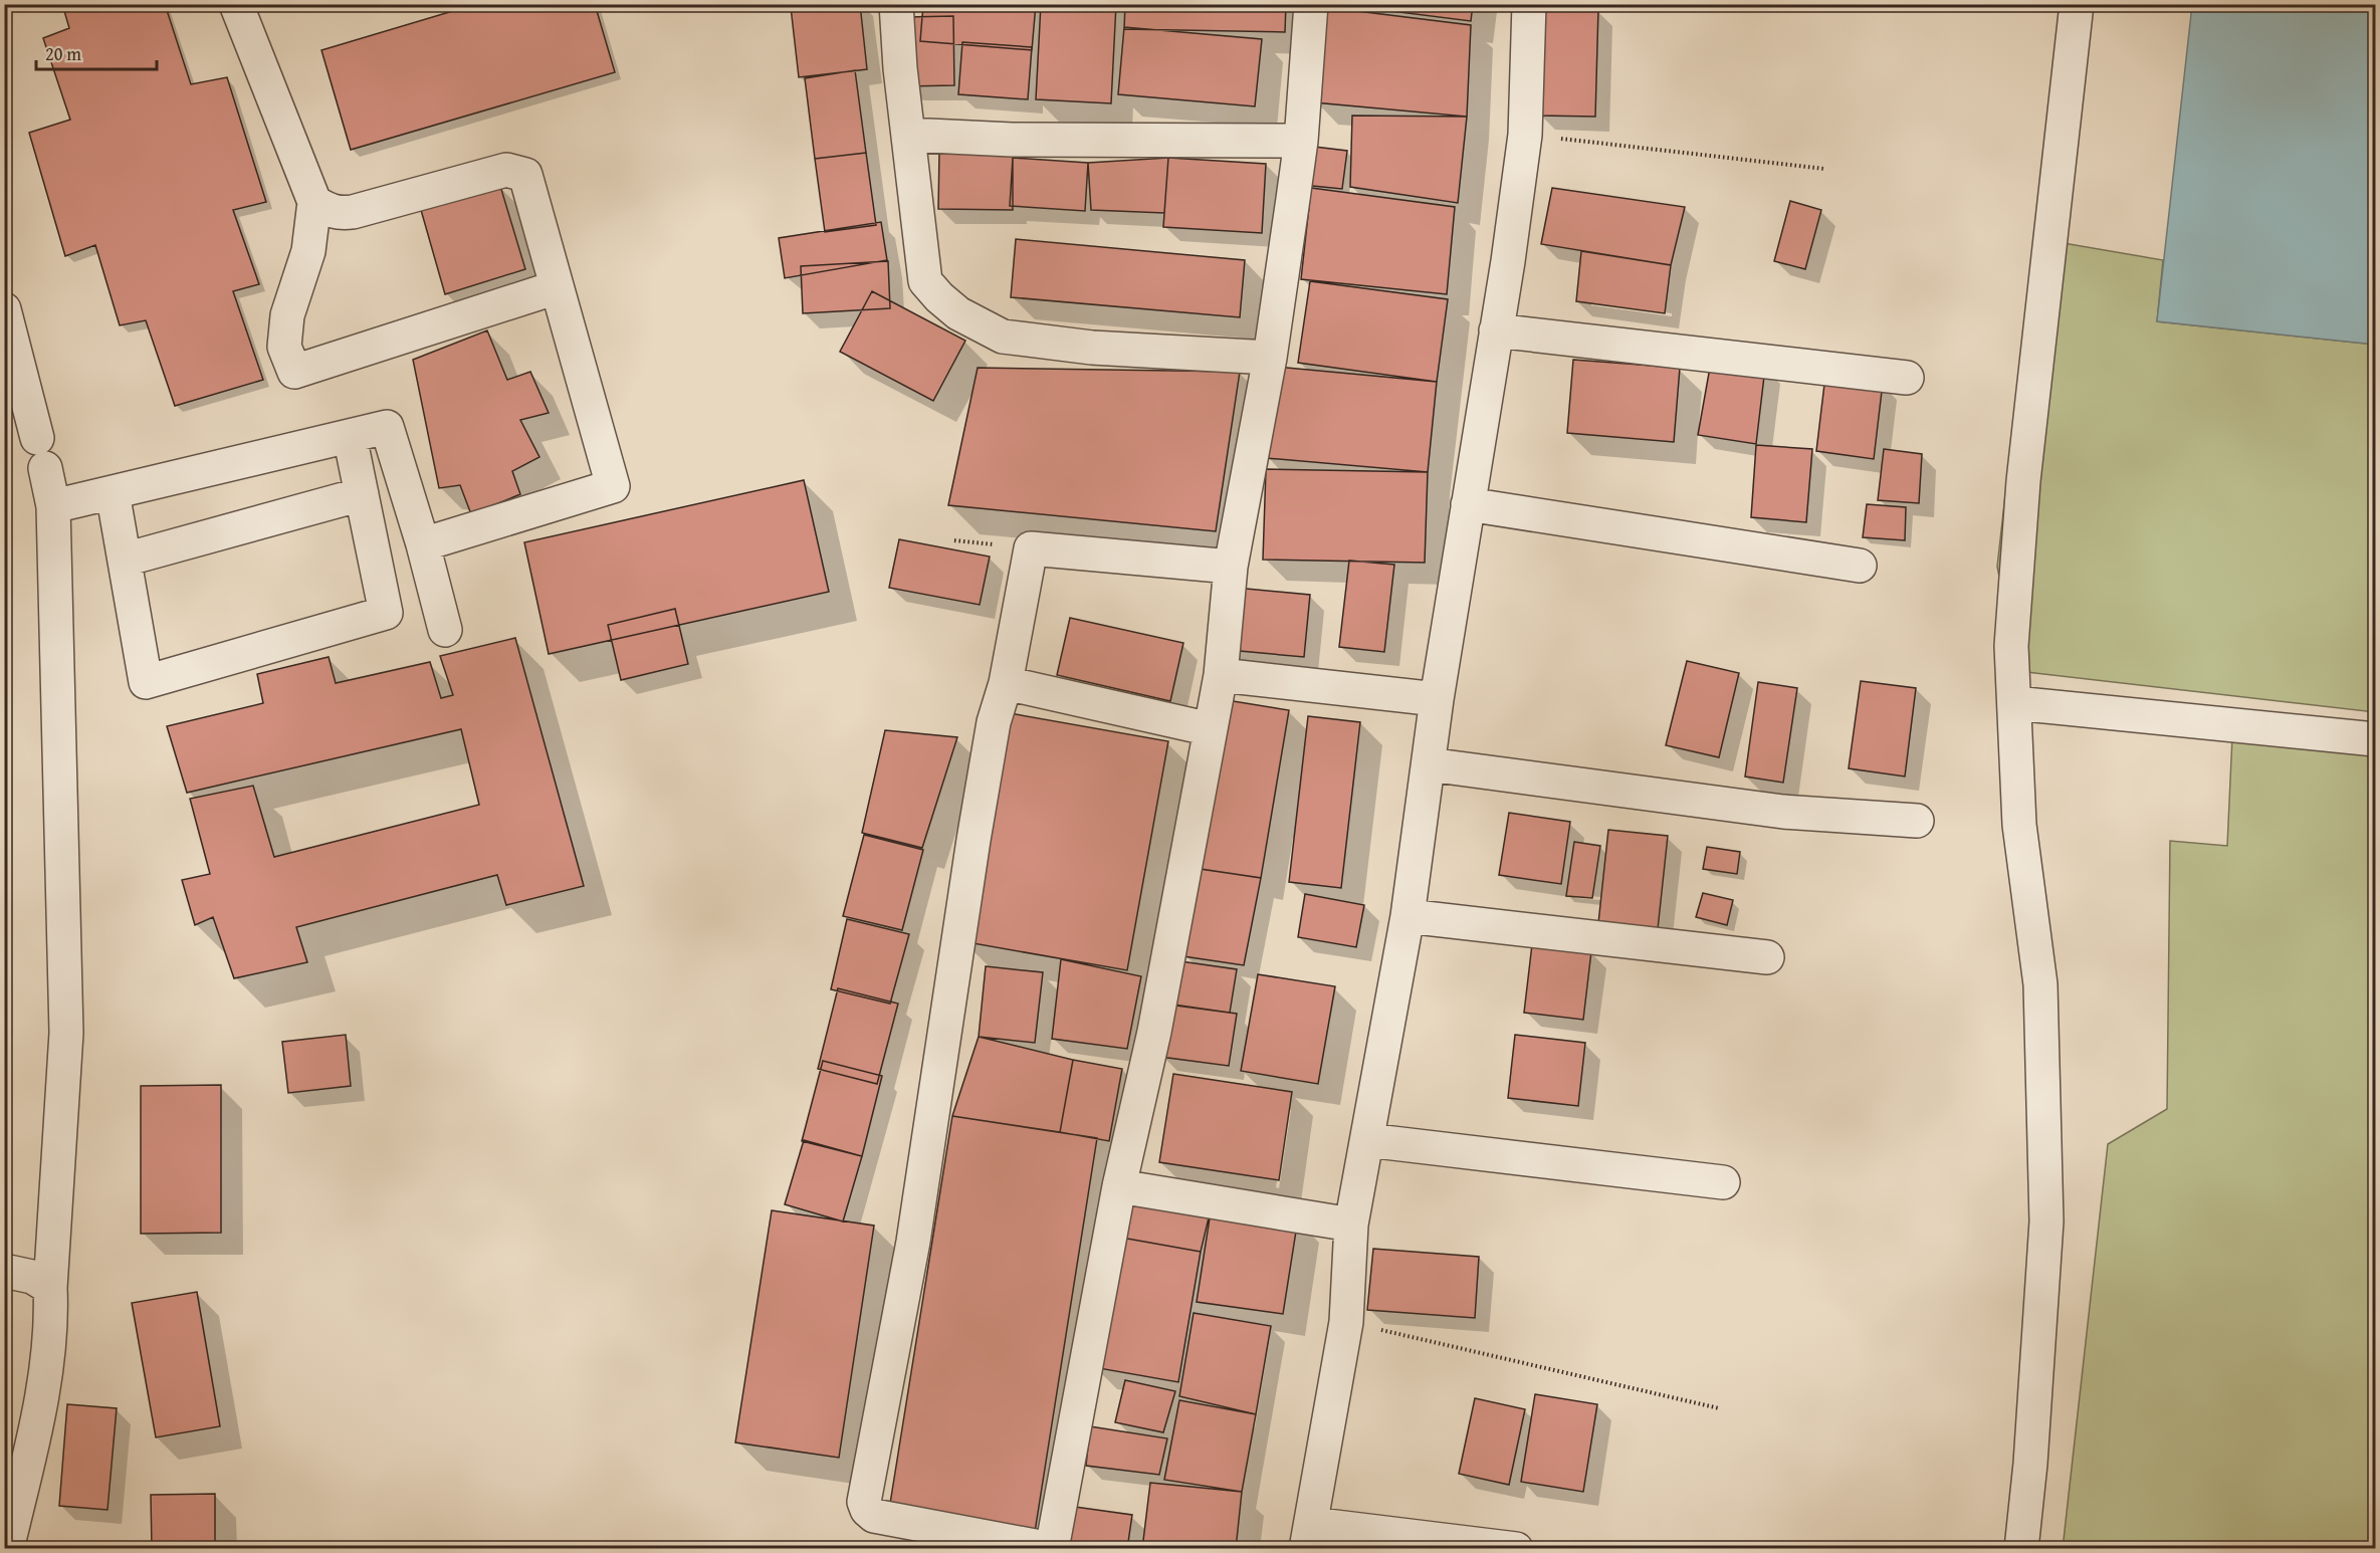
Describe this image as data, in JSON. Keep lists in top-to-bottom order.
{
  "scale_bar": "20 m"
}
